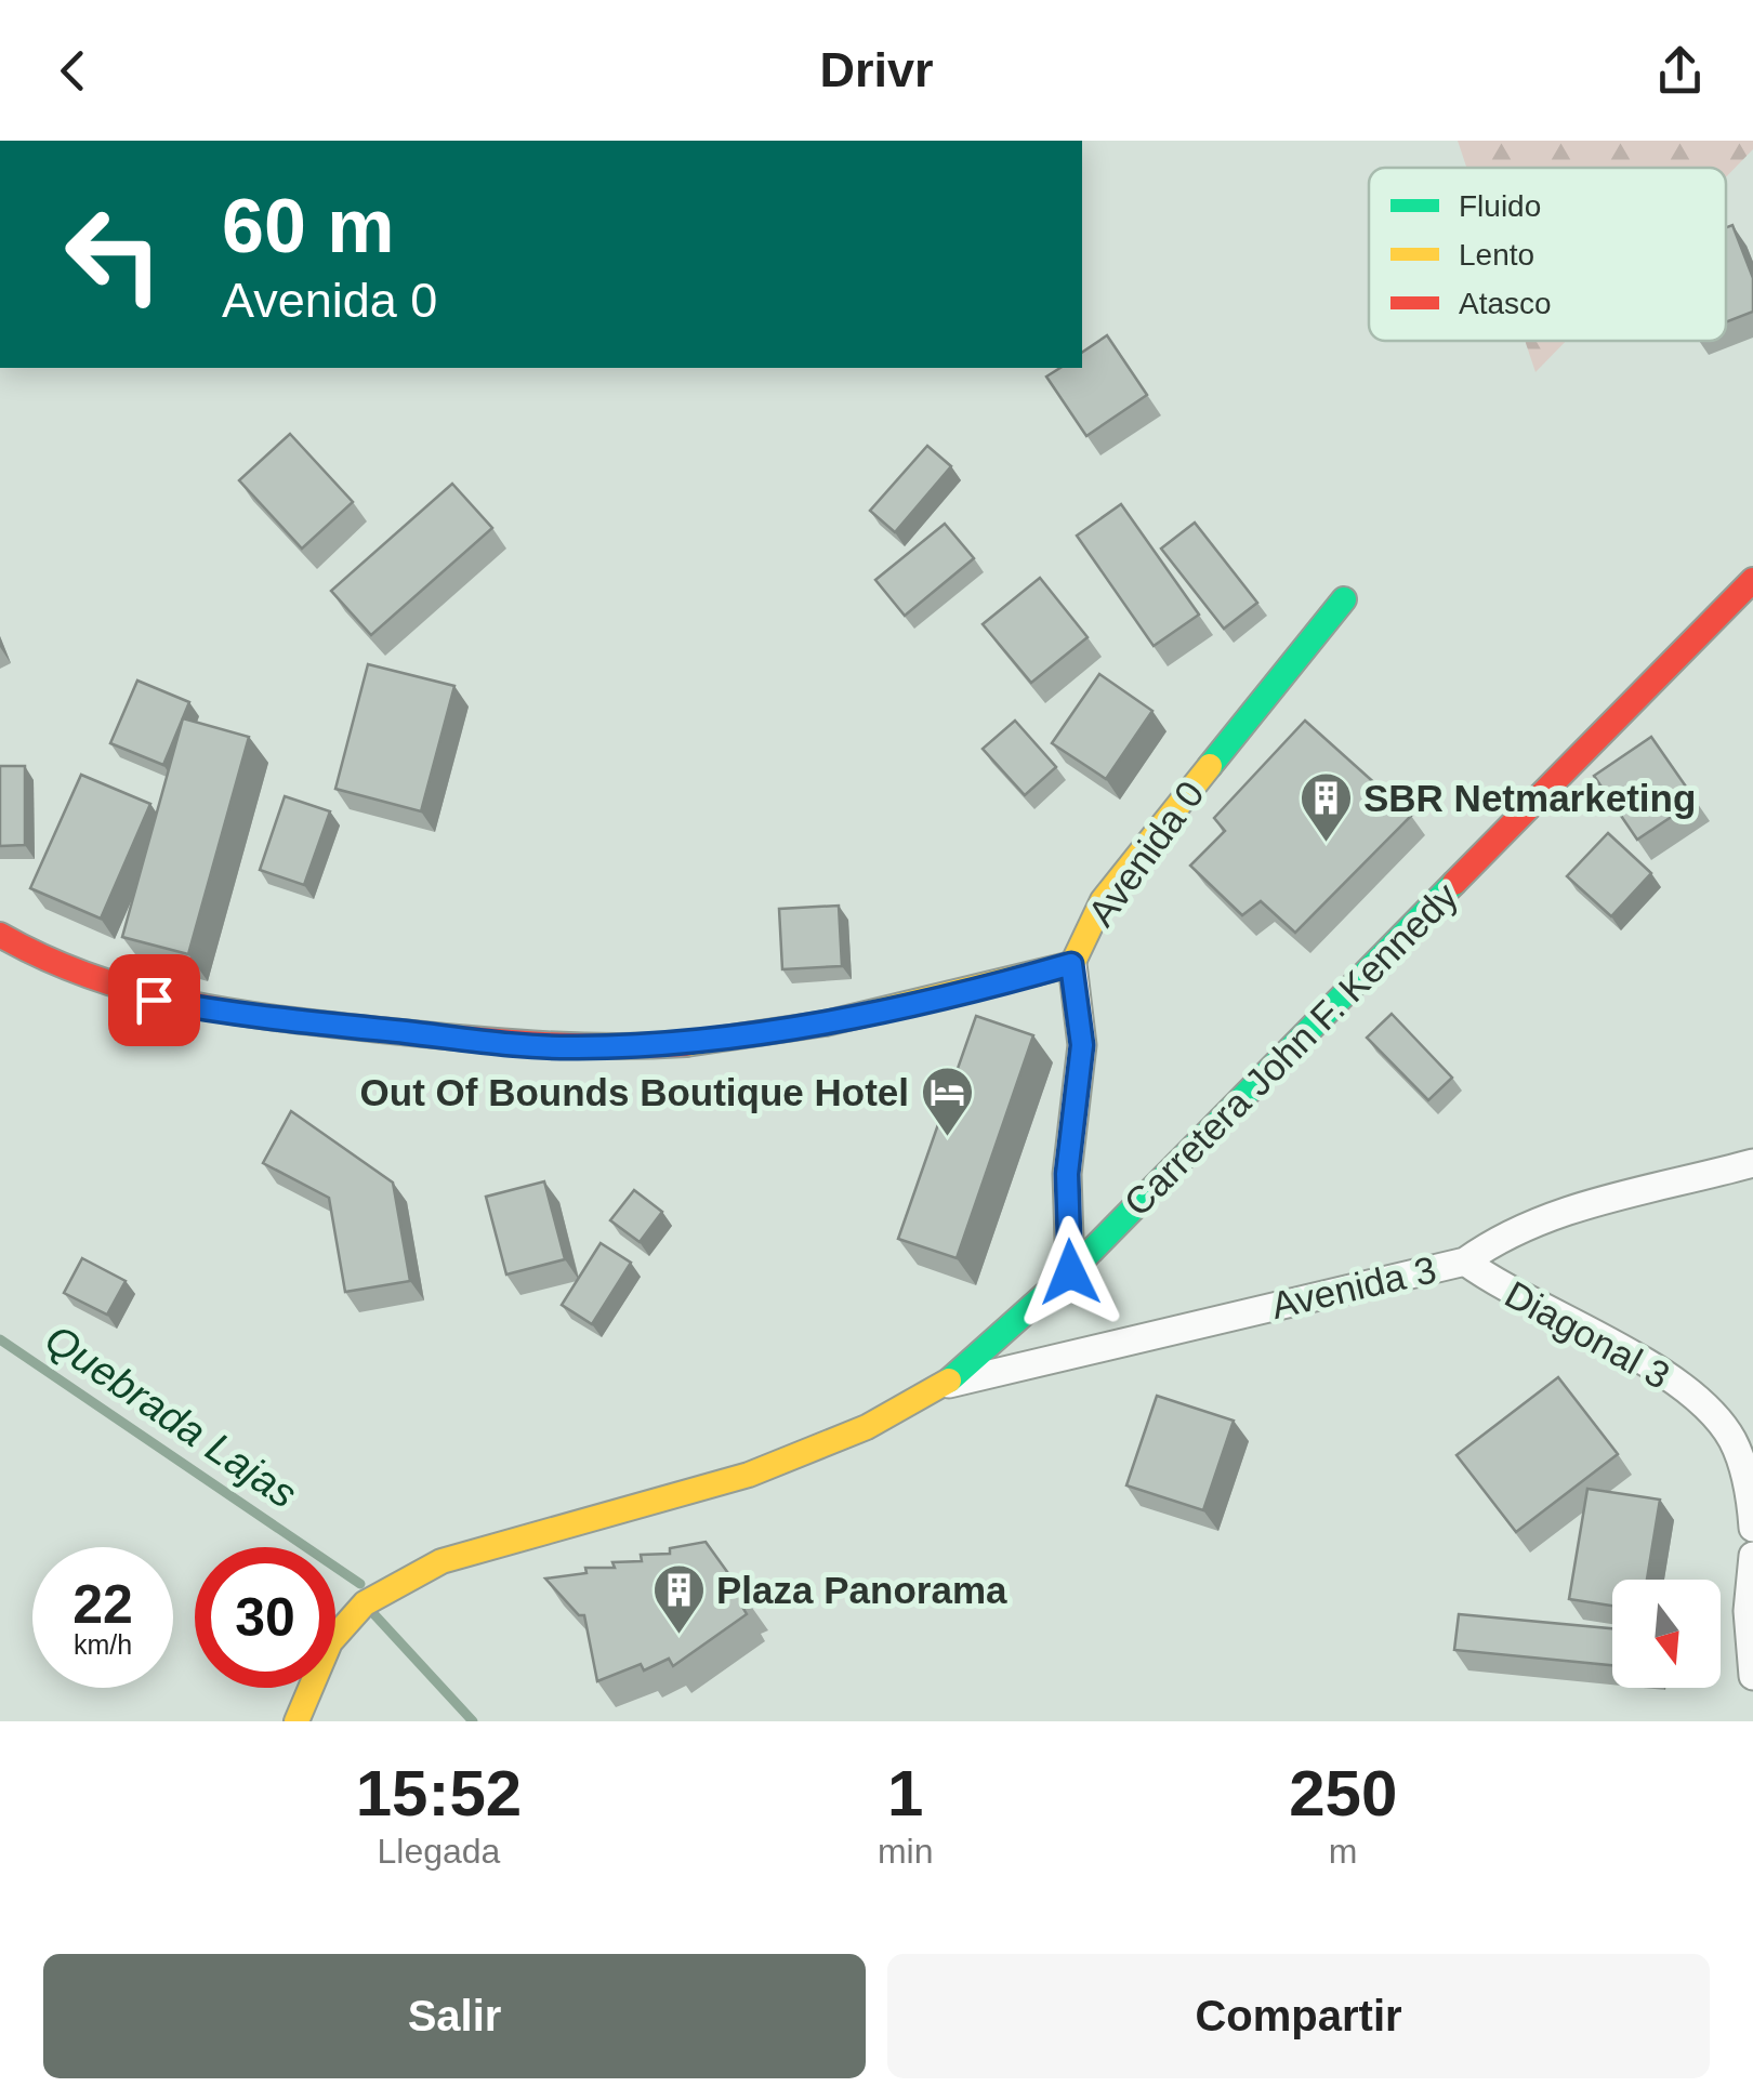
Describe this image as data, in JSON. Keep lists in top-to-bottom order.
{
  "streets": {
    "main road": ["Avenida 0", "Carretera John F. Kennedy"],
    "street": ["Avenida 3", "Diagonal 3"]
  },
  "crossings": [
    ["Carretera John F. Kennedy", "Avenida 3"],
    ["Avenida 3", "Diagonal 3"]
  ],
  "water": ["Quebrada Lajas"],
  "places": {
    "building": ["SBR Netmarketing", "Plaza Panorama"],
    "hotel": ["Out Of Bounds Boutique Hotel"]
  },
  "legend": ["Fluido", "Lento", "Atasco"],
  "north": "bottom",
  "page": {
    "header": "Drivr",
    "turn": ["60 m", "Avenida 0"],
    "speed": "22 km/h",
    "limit": "30",
    "eta": [
      "15:52",
      "Llegada",
      "1",
      "min",
      "250",
      "m"
    ],
    "buttons": ["Salir", "Compartir"]
  }
}
